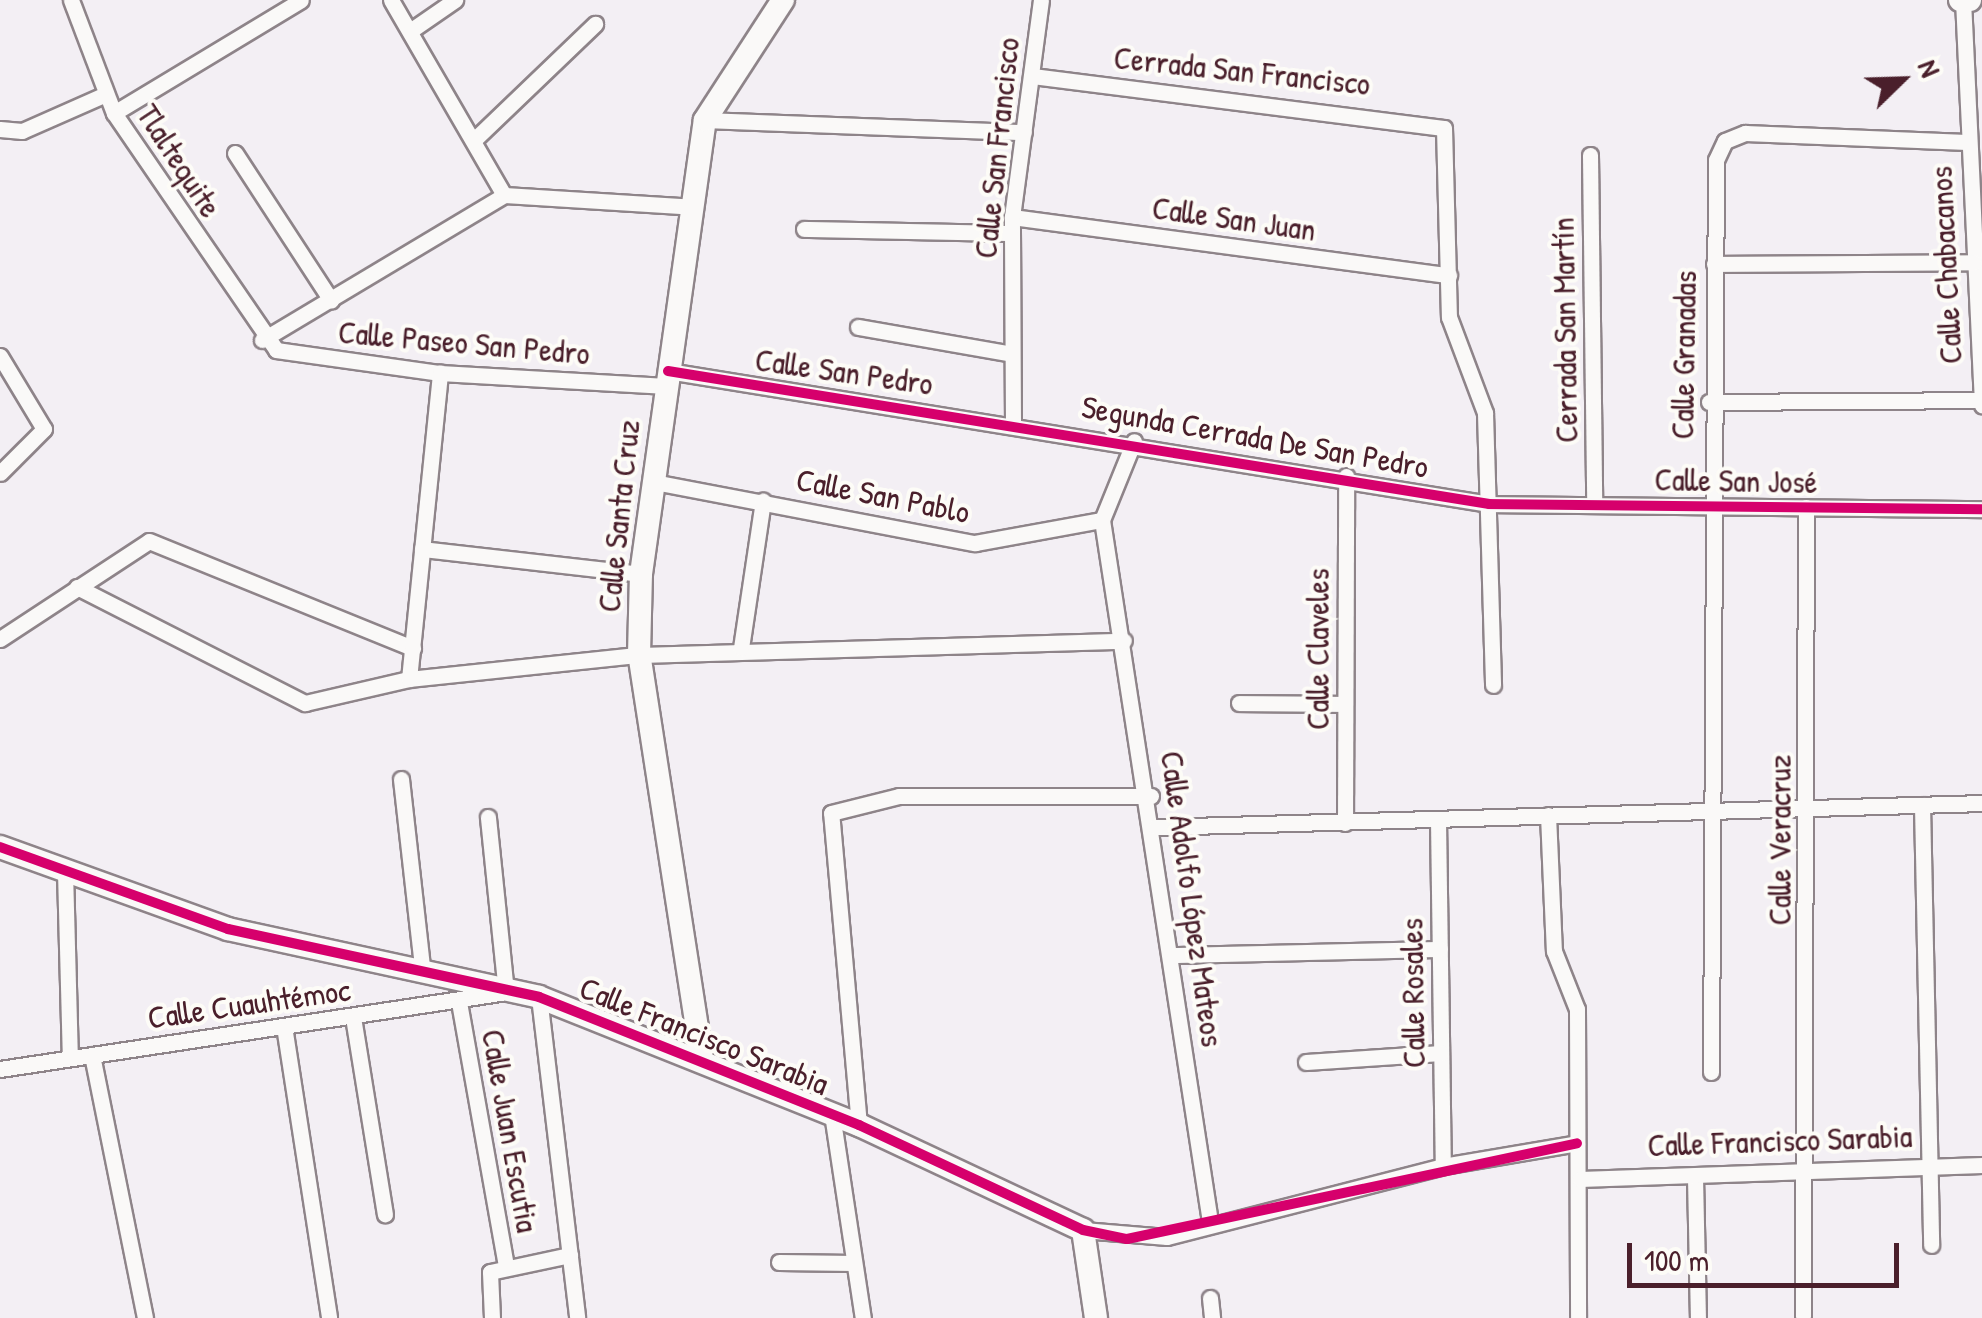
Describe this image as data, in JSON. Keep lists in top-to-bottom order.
{
  "streets": {
    "street": [
      "Cerrada San Francisco",
      "Calle San Francisco",
      "Tlaltequite",
      "Calle San Juan",
      "Calle Chabacanos",
      "Cerrada San Martín",
      "Calle Paseo San Pedro",
      "Calle Granadas",
      "Calle San Pedro",
      "Segunda Cerrada De San Pedro",
      "Calle San José",
      "Calle San Pablo",
      "Calle Santa Cruz",
      "Calle Claveles",
      "Calle Veracruz",
      "Calle Adolfo López Mateos",
      "Calle Rosales",
      "Calle Cuauhtémoc",
      "Calle Francisco Sarabia",
      "Calle Juan Escutia"
    ]
  },
  "crossings": [
    ["Cerrada San Francisco", "Calle San Francisco"],
    ["Cerrada San Francisco", "Calle San Juan"],
    ["Calle San Francisco", "Calle San Juan"],
    ["Calle San Francisco", "Calle San Pedro"],
    ["Calle San Francisco", "Segunda Cerrada De San Pedro"],
    ["Tlaltequite", "Calle Paseo San Pedro"],
    ["Calle Chabacanos", "Calle Granadas"],
    ["Cerrada San Martín", "Calle San José"],
    ["Calle Paseo San Pedro", "Calle San Pedro"],
    ["Calle Paseo San Pedro", "Calle Santa Cruz"],
    ["Calle Granadas", "Calle San José"],
    ["Calle San Pedro", "Segunda Cerrada De San Pedro"],
    ["Calle San Pedro", "Calle Santa Cruz"],
    ["Segunda Cerrada De San Pedro", "Calle San José"],
    ["Segunda Cerrada De San Pedro", "Calle Claveles"],
    ["Calle San José", "Calle Veracruz"],
    ["Calle San Pablo", "Calle Santa Cruz"],
    ["Calle San Pablo", "Calle Adolfo López Mateos"],
    ["Calle Santa Cruz", "Calle Francisco Sarabia"],
    ["Calle Veracruz", "Calle Francisco Sarabia"],
    ["Calle Adolfo López Mateos", "Calle Francisco Sarabia"],
    ["Calle Cuauhtémoc", "Calle Francisco Sarabia"],
    ["Calle Cuauhtémoc", "Calle Juan Escutia"]
  ],
  "scale_bar": "100 m",
  "north": "top right"
}
